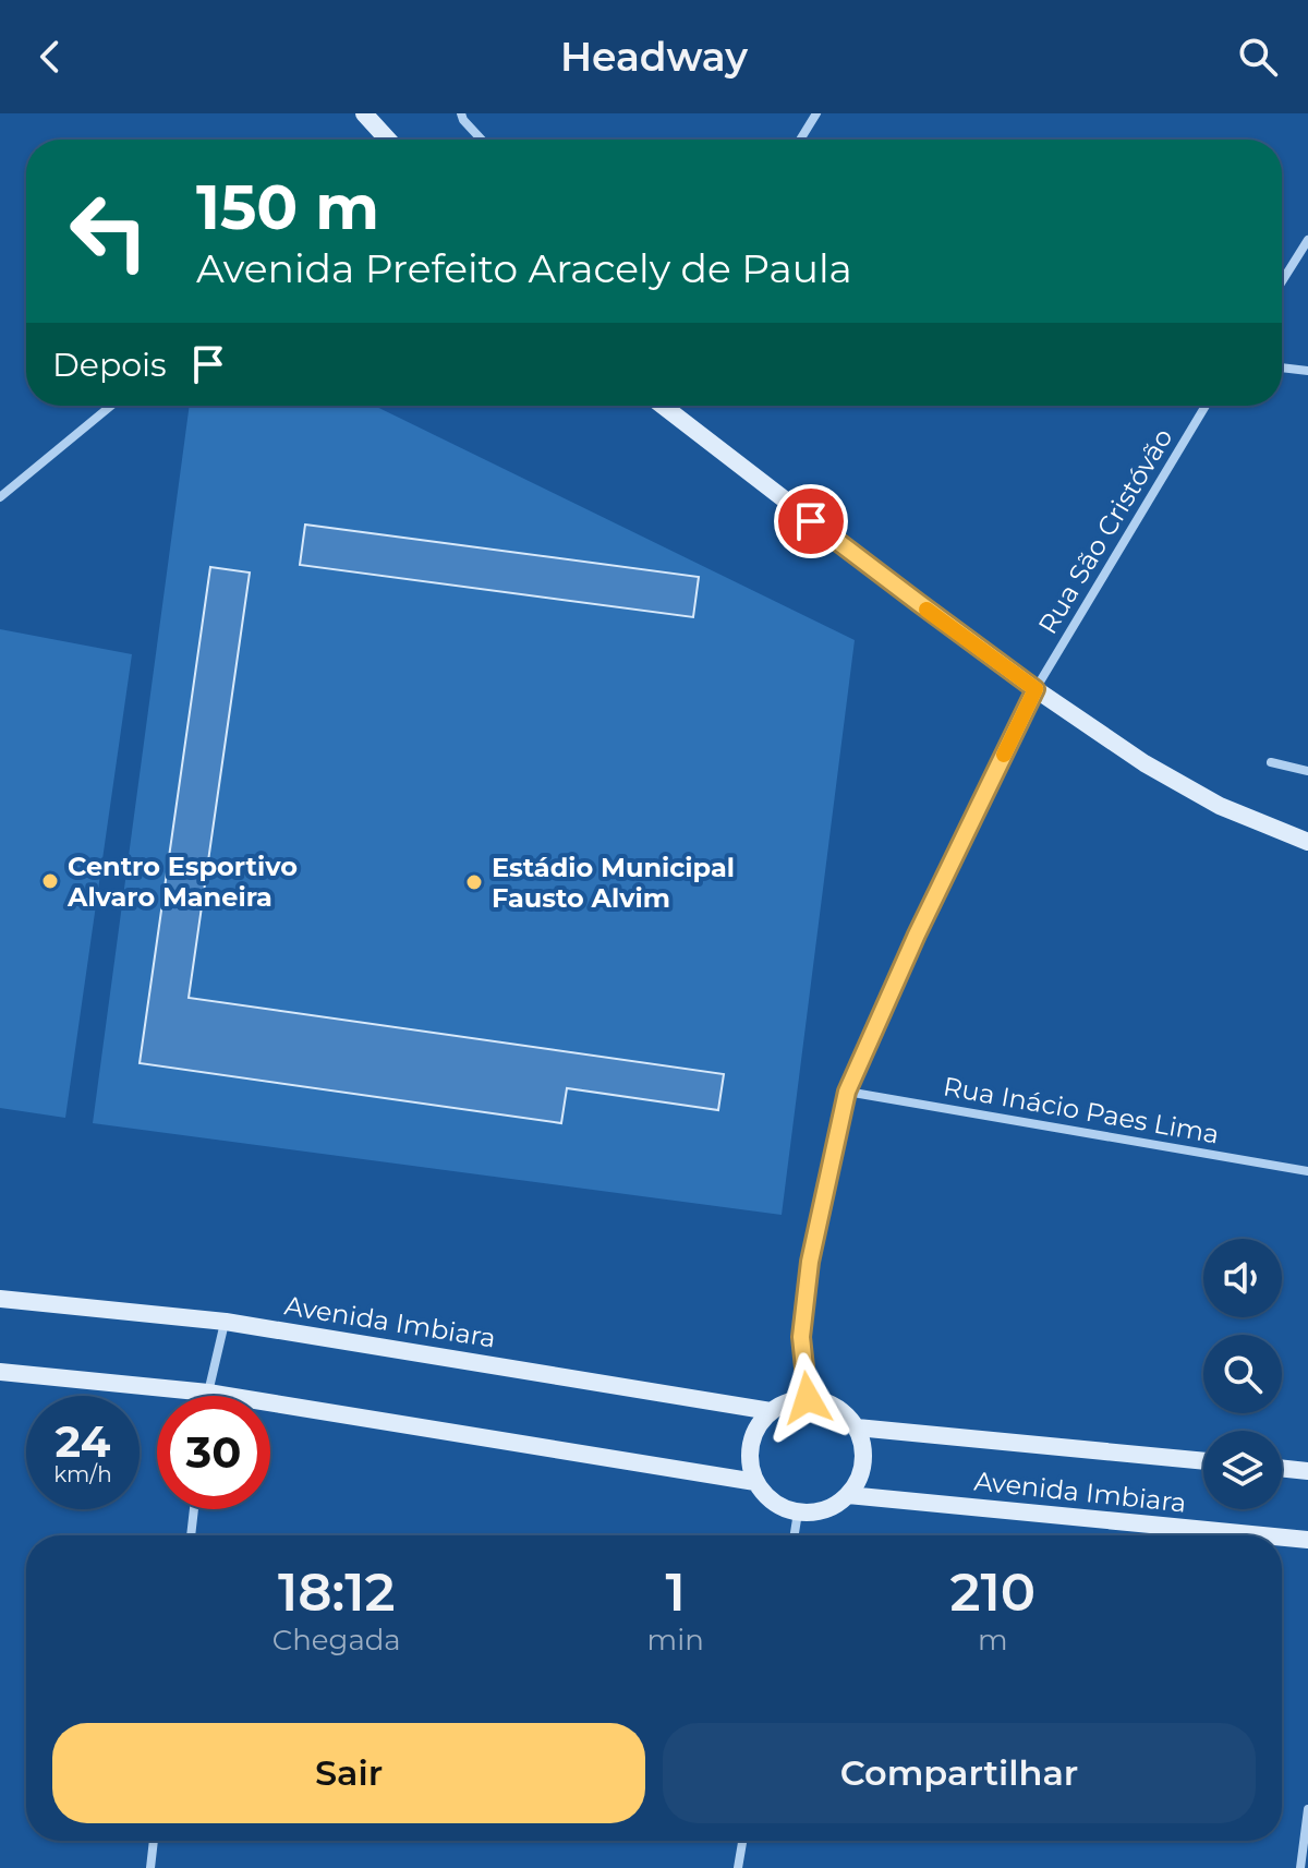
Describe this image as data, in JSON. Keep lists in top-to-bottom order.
{
  "streets": {
    "main road": ["Avenida Imbiara"],
    "street": ["Rua São Cristóvão", "Rua Inácio Paes Lima"]
  },
  "crossings": [
    ["Rua São Cristóvão", "Rua Inácio Paes Lima"],
    ["Rua São Cristóvão", "Avenida Imbiara"]
  ],
  "places": ["Centro Esportivo Alvaro Maneira", "Estádio Municipal Fausto Alvim"],
  "page": {
    "header": "Headway",
    "turn": ["150 m", "Avenida Prefeito Aracely de Paula"],
    "then": "Depois",
    "speed": "24 km/h",
    "limit": "30",
    "eta": [
      "18:12",
      "Chegada",
      "1",
      "min",
      "210",
      "m"
    ],
    "buttons": ["Sair", "Compartilhar"]
  }
}
